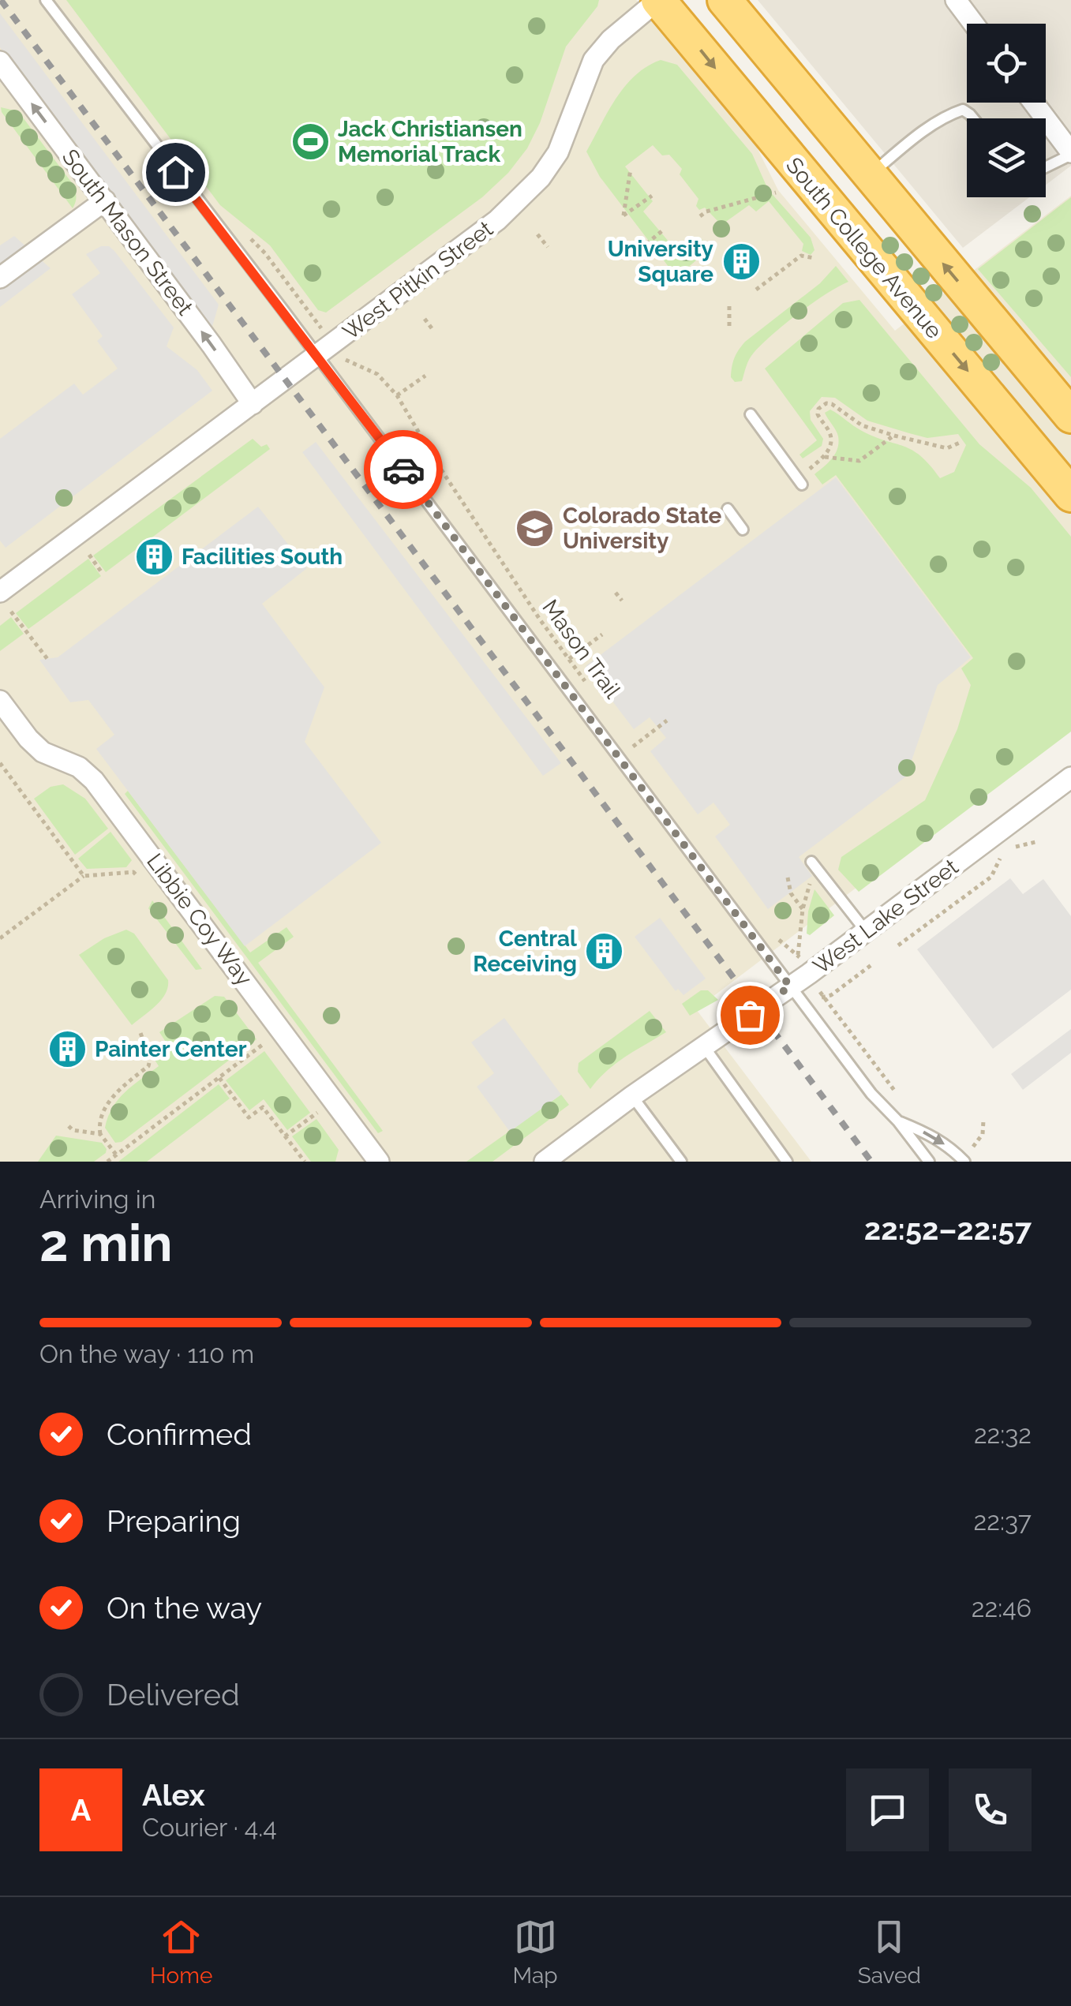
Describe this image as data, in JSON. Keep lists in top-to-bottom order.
{
  "streets": {
    "highway": ["South College Avenue"],
    "street": [
      "South Mason Street",
      "West Pitkin Street",
      "West Lake Street",
      "Libbie Coy Way"
    ],
    "path": ["Mason Trail"]
  },
  "crossings": [
    ["South Mason Street", "West Pitkin Street"],
    ["South College Avenue", "West Pitkin Street"]
  ],
  "one_way": ["South Mason Street"],
  "places": {
    "sports": ["Jack Christiansen Memorial Track"],
    "building": [
      "University Square",
      "Facilities South",
      "Central Receiving",
      "Painter Center"
    ],
    "school or university": ["Colorado State University"]
  },
  "page": {
    "heading": ["2 min", "Arriving in", "22:52–22:57"],
    "panel": ["Alex", "Courier · 4.4"],
    "bar": "On the way · 110 m",
    "list": [
      ["Confirmed", "22:32"],
      ["Preparing", "22:37"],
      ["On the way", "22:46"],
      "Delivered"
    ],
    "round": "A",
    "tabs": ["Home", "Map", "Saved"]
  }
}
